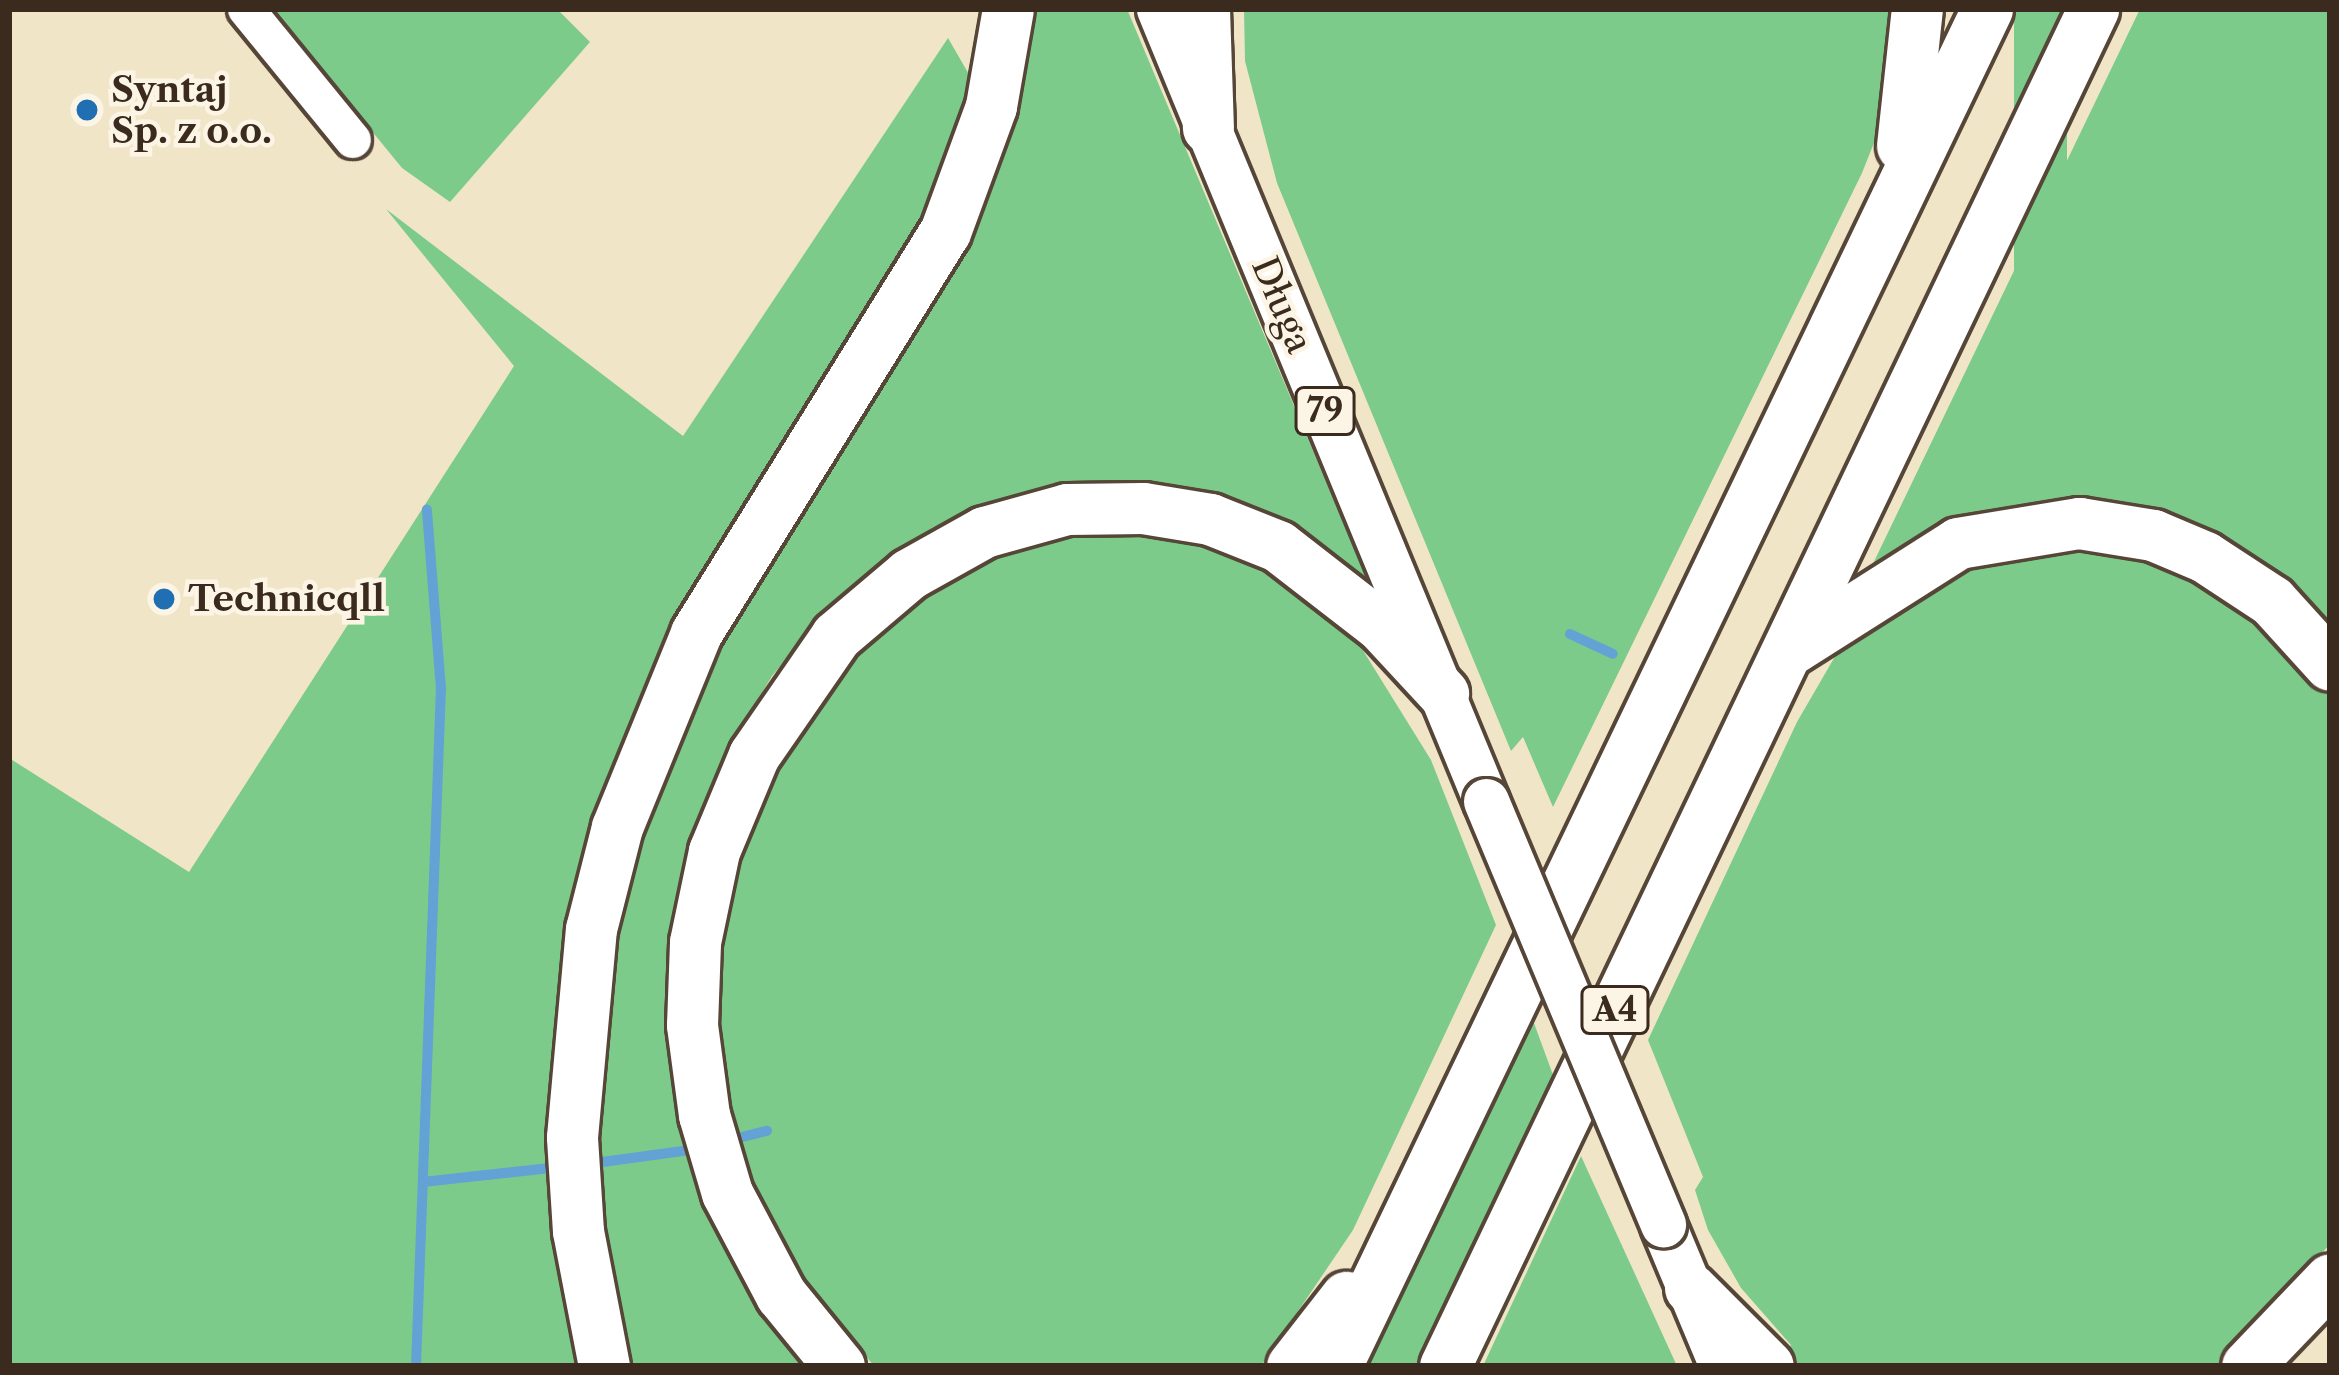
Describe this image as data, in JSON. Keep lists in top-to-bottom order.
{
  "streets": {
    "highway": ["A4"],
    "main road": ["Długa", "79"]
  },
  "crossings": [
    ["Długa", "79"]
  ],
  "places": ["Syntaj Sp. z o.o.", "Technicqll"]
}
